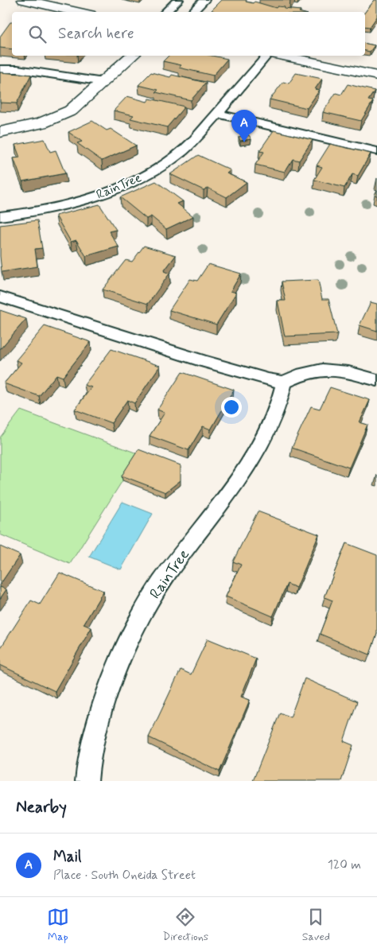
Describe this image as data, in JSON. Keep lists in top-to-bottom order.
{
  "streets": {
    "lane": ["RainTree"]
  },
  "page": {
    "search": "Search here",
    "pins": "A",
    "heading": "Nearby",
    "list": [
      {
        "mark": "A",
        "name": "Mail",
        "note": "Place · South Oneida Street",
        "value": "120 m"
      }
    ],
    "nav": ["Map", "Directions", "Saved"]
  }
}
